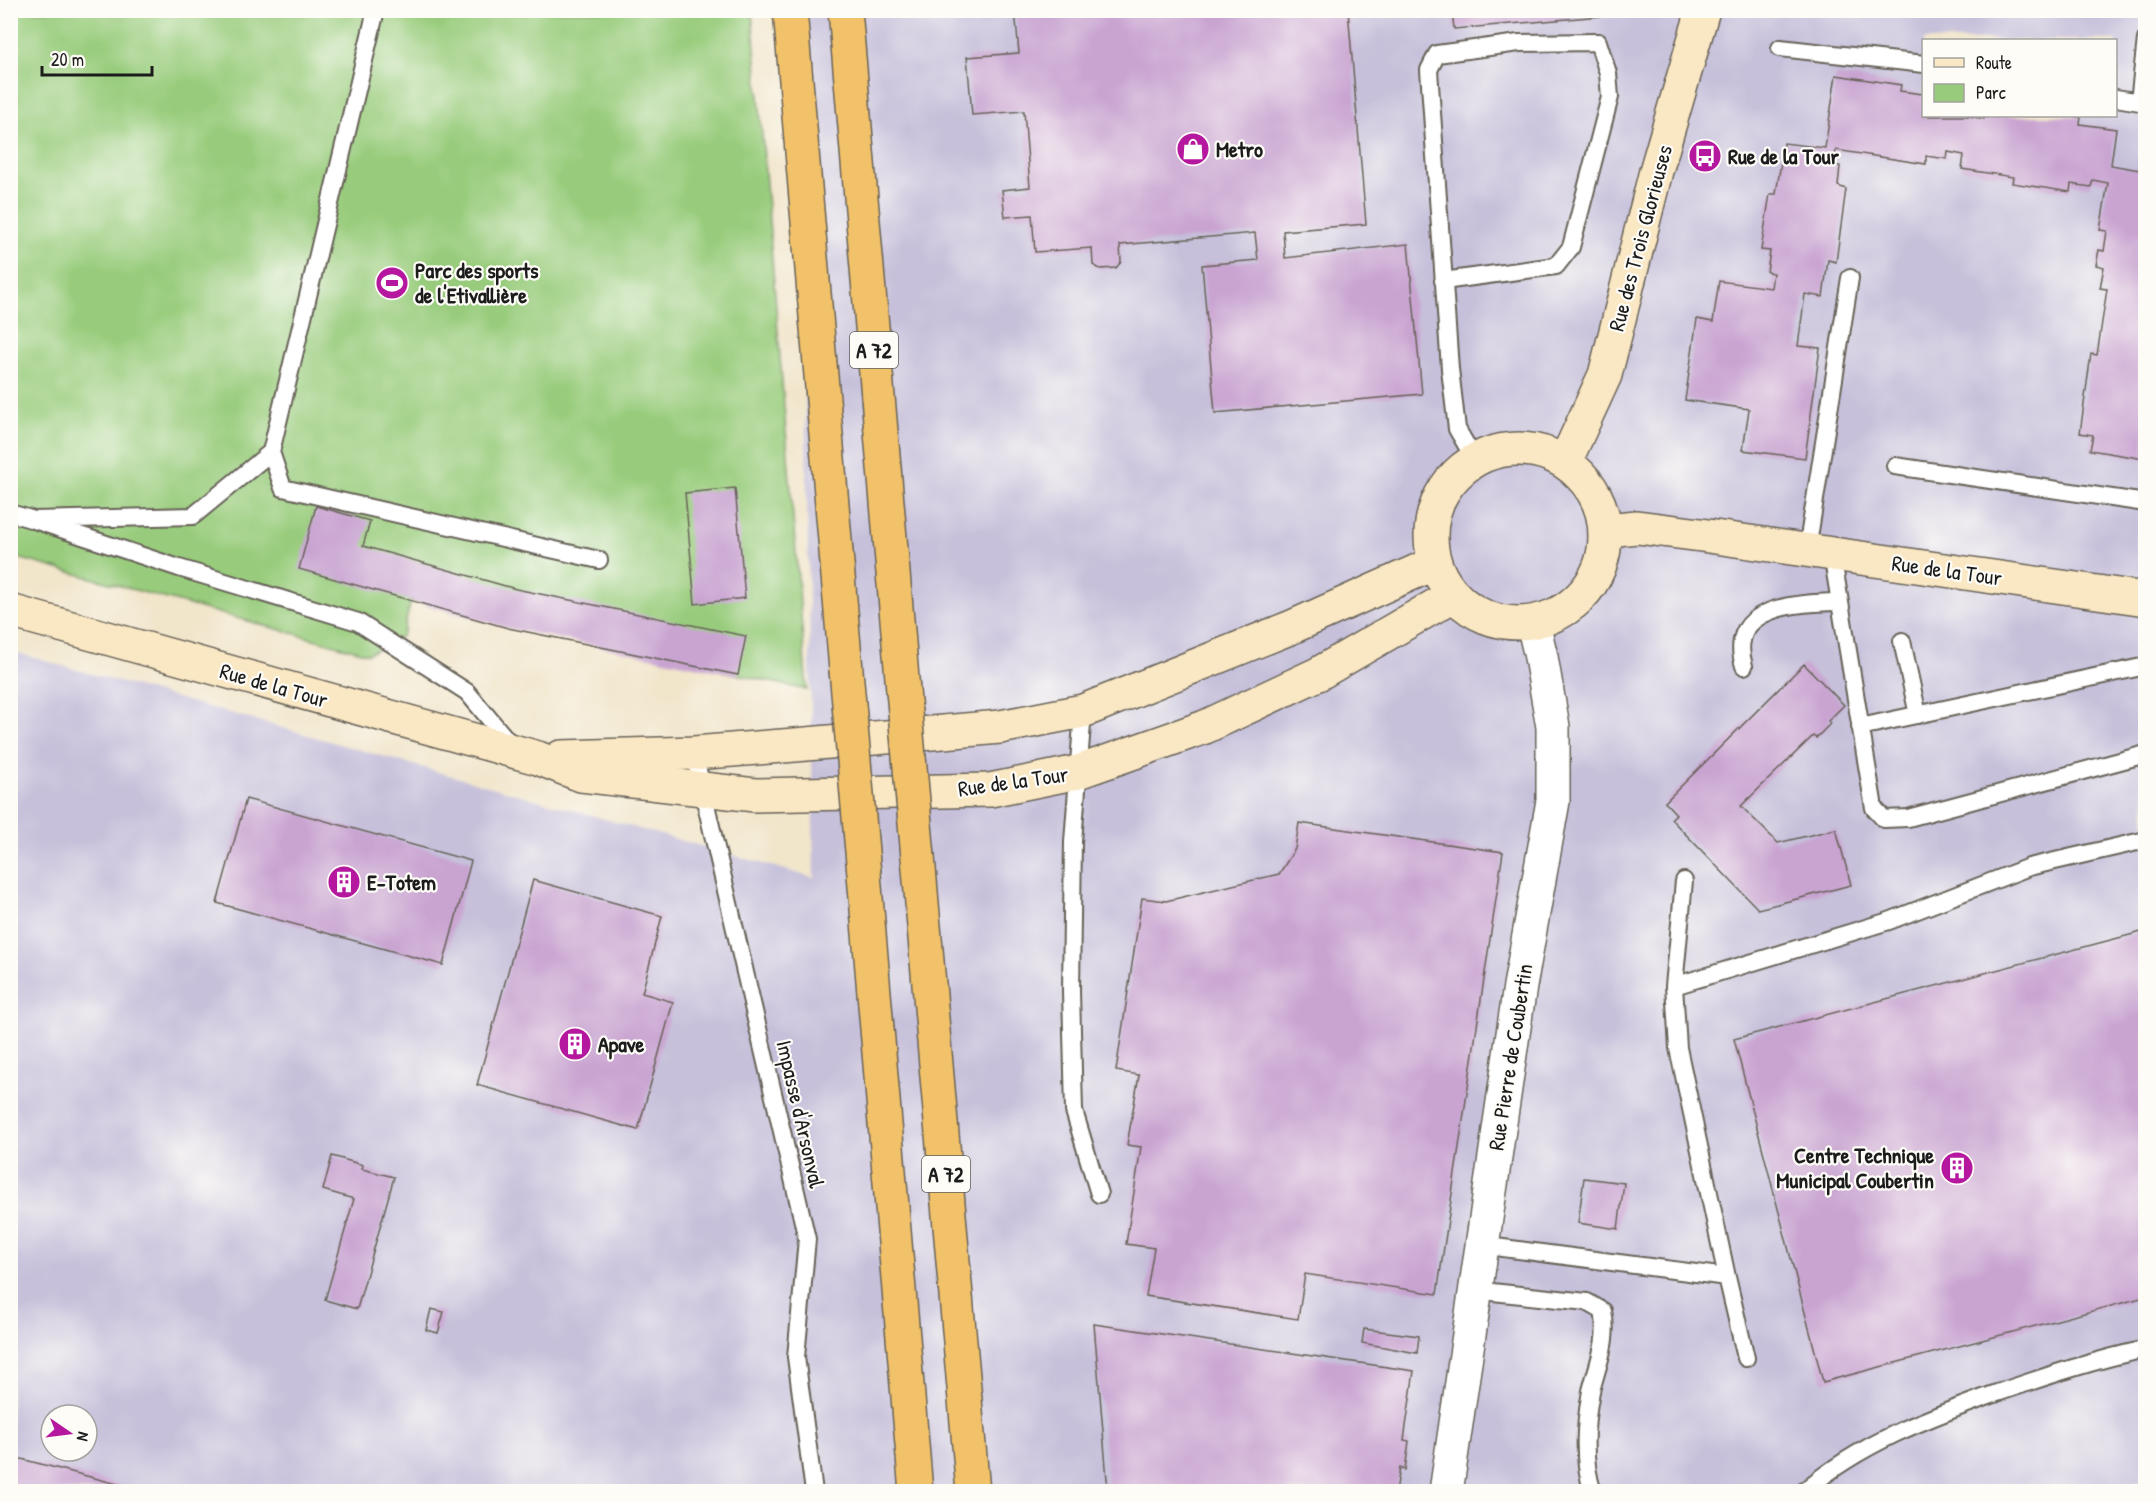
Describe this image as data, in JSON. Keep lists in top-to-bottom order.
{
  "streets": {
    "highway": ["A 72"],
    "street": ["Rue des Trois Glorieuses", "Rue de la Tour", "Rue Pierre de Coubertin"],
    "lane": ["Impasse d'Arsonval"]
  },
  "crossings": [
    ["Rue des Trois Glorieuses", "Rue de la Tour"],
    ["Rue des Trois Glorieuses", "Rue Pierre de Coubertin"],
    ["Rue de la Tour", "Rue Pierre de Coubertin"],
    ["Rue de la Tour", "Impasse d'Arsonval"]
  ],
  "places": {
    "shop": ["Metro"],
    "bus stop": ["Rue de la Tour"],
    "sports": ["Parc des sports de l'Etivallière"],
    "building": ["E-Totem", "Apave", "Centre Technique Municipal Coubertin"]
  },
  "legend": ["Route", "Parc"],
  "scale_bar": "20 m",
  "north": "right"
}
